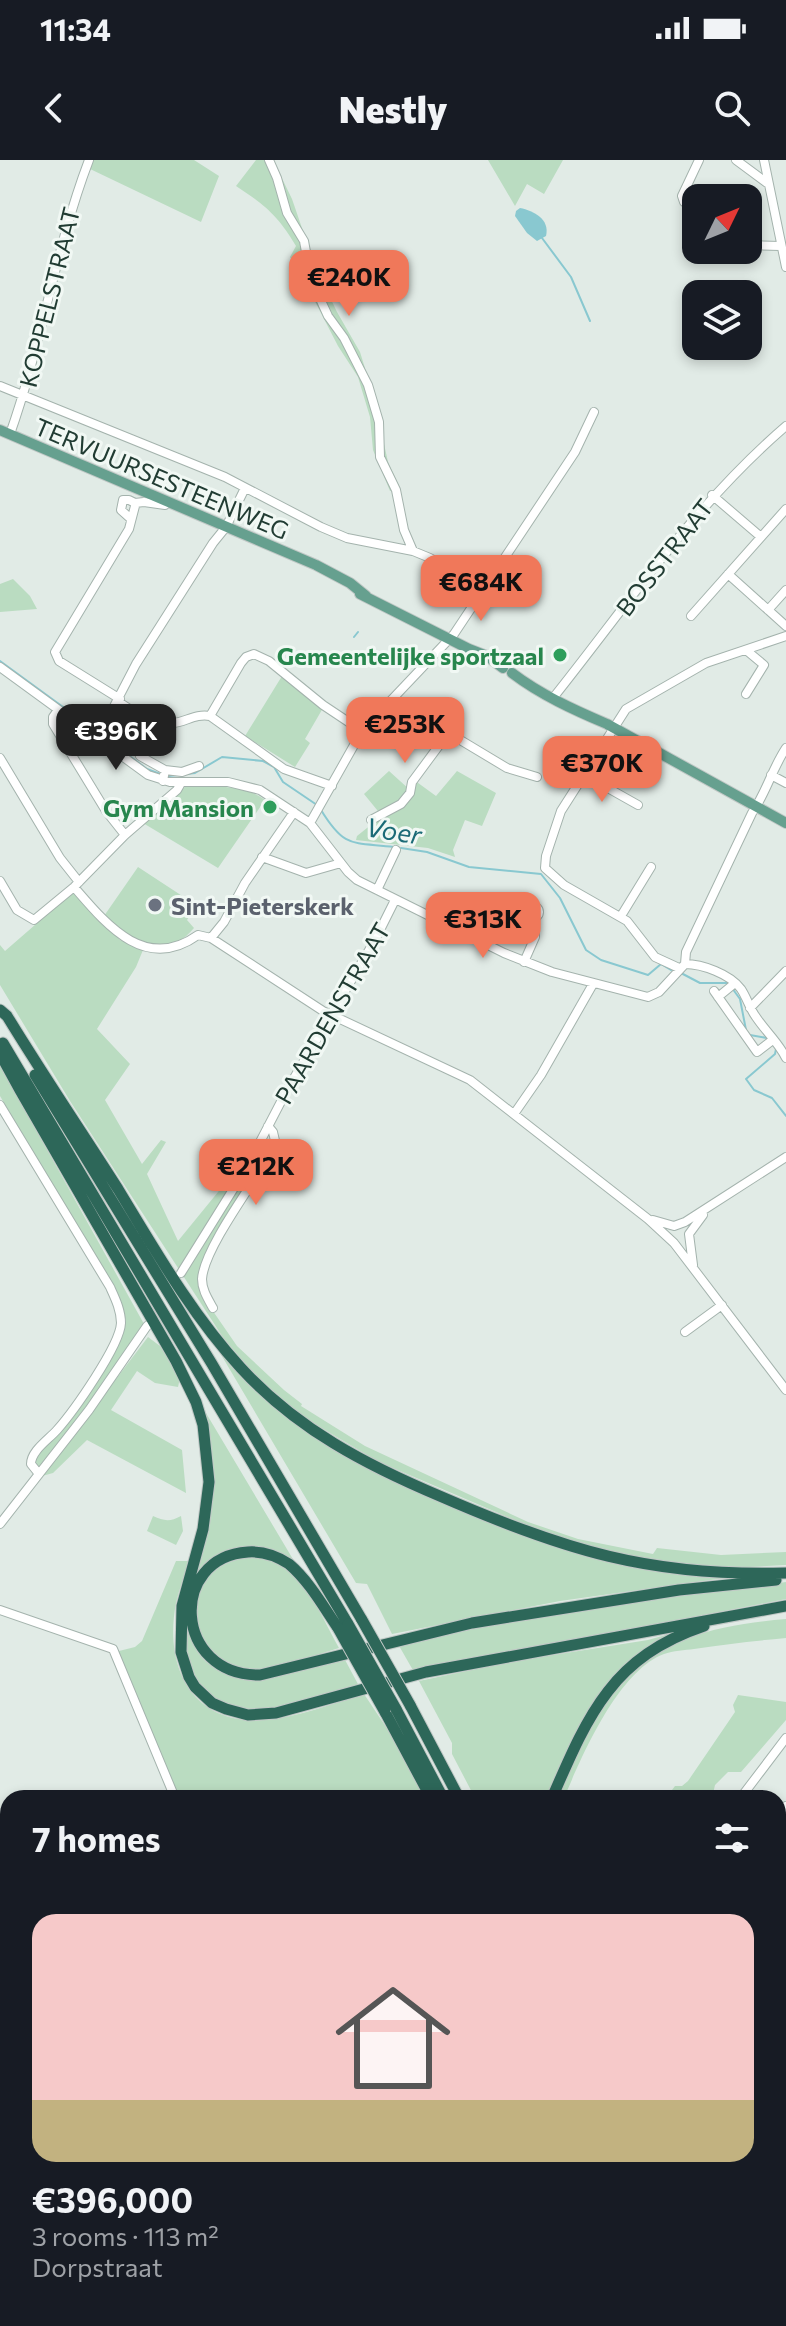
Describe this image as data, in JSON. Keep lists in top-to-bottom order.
{
  "streets": {
    "main road": ["TERVUURSESTEENWEG"],
    "street": ["KOPPELSTRAAT", "BOSSTRAAT", "PAARDENSTRAAT"]
  },
  "crossings": [
    ["KOPPELSTRAAT", "TERVUURSESTEENWEG"],
    ["TERVUURSESTEENWEG", "BOSSTRAAT"]
  ],
  "water": ["Voer"],
  "places": ["Gemeentelijke sportzaal", "Gym Mansion", "Sint-Pieterskerk"],
  "north": "top right",
  "page": {
    "status": "11:34",
    "header": "Nestly",
    "price": [
      "€240K",
      "€684K",
      "€253K",
      "€396K",
      "€370K",
      "€313K",
      "€212K"
    ],
    "heading": "7 homes",
    "list": [
      {
        "name": "€396,000",
        "note": "3 rooms · 113 m² · Dorpstraat"
      }
    ]
  }
}
